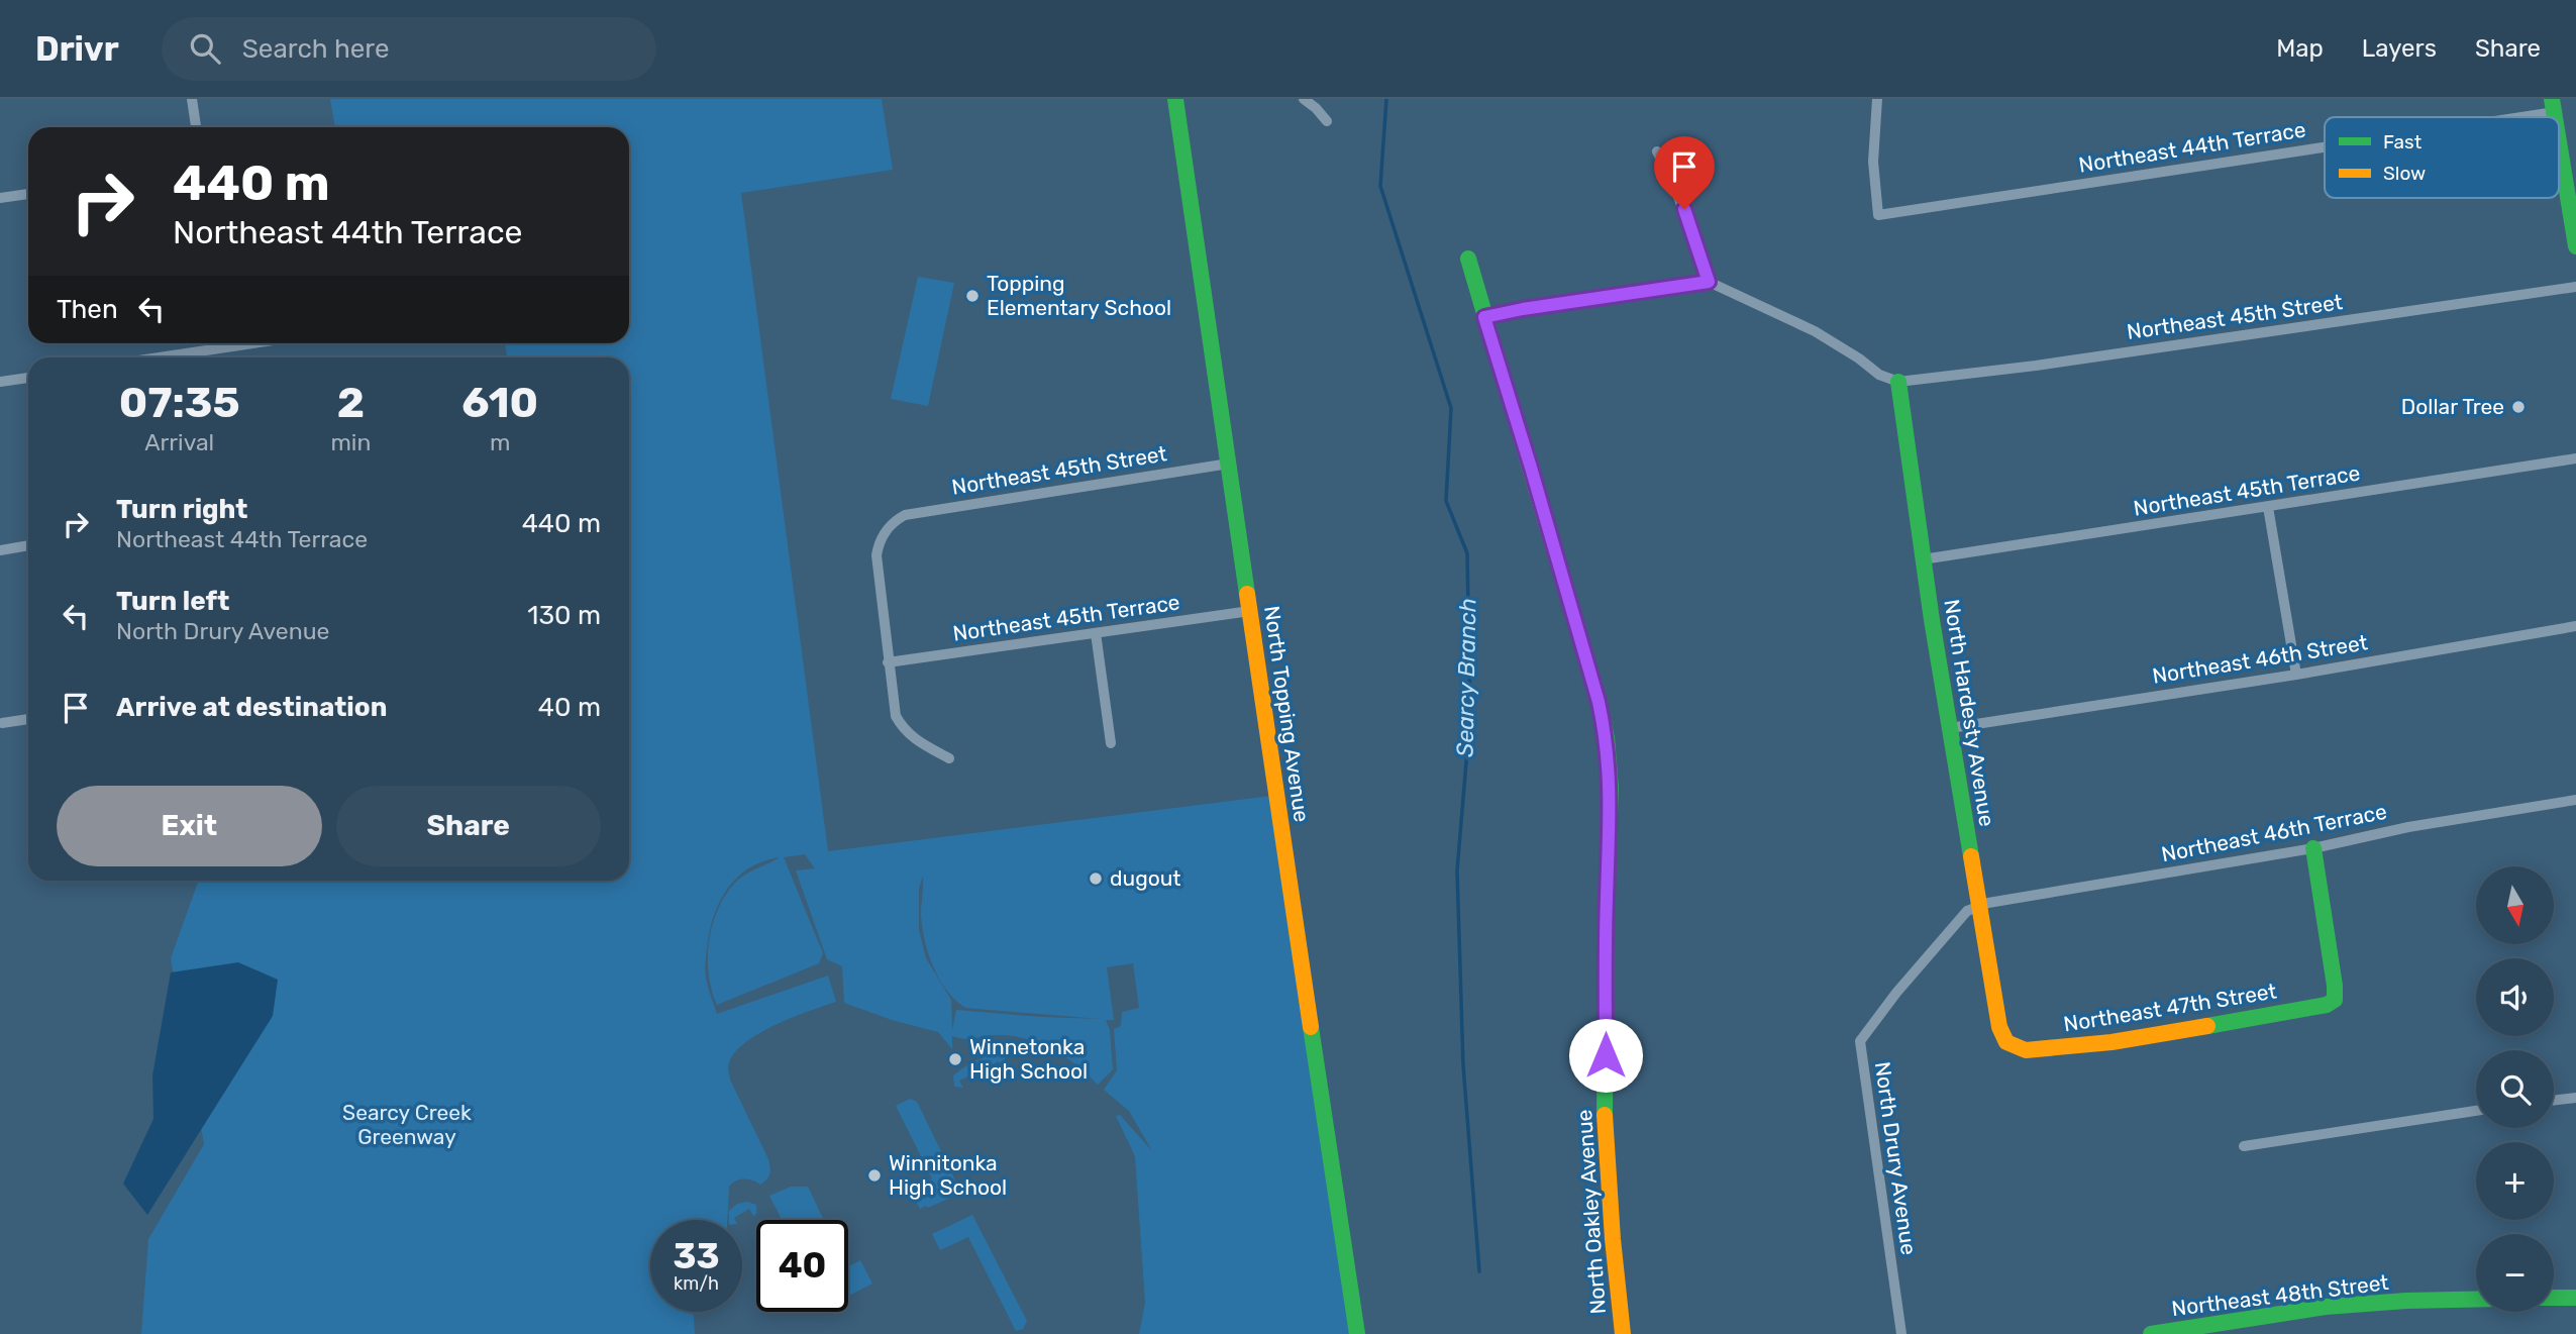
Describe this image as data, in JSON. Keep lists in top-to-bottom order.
{
  "streets": {
    "street": [
      "Northeast 44th Terrace",
      "Northeast 45th Street",
      "Northeast 45th Terrace",
      "Northeast 46th Street",
      "North Hardesty Avenue",
      "North Topping Avenue",
      "Northeast 46th Terrace",
      "Northeast 47th Street",
      "North Drury Avenue",
      "North Oakley Avenue",
      "Northeast 48th Street"
    ]
  },
  "crossings": [
    ["Northeast 45th Street", "Northeast 45th Terrace"],
    ["Northeast 45th Street", "North Hardesty Avenue"],
    ["Northeast 45th Street", "North Topping Avenue"],
    ["Northeast 45th Terrace", "North Hardesty Avenue"],
    ["Northeast 45th Terrace", "North Topping Avenue"],
    ["Northeast 46th Street", "North Hardesty Avenue"],
    ["North Hardesty Avenue", "Northeast 46th Terrace"],
    ["North Hardesty Avenue", "Northeast 47th Street"],
    ["North Hardesty Avenue", "North Drury Avenue"],
    ["Northeast 46th Terrace", "Northeast 47th Street"],
    ["Northeast 46th Terrace", "North Drury Avenue"]
  ],
  "water": ["Searcy Branch"],
  "parks": ["Searcy Creek Greenway"],
  "places": [
    "Topping Elementary School",
    "Dollar Tree",
    "dugout",
    "Winnetonka High School",
    "Winnitonka High School"
  ],
  "legend": ["Fast", "Slow"],
  "north": "bottom",
  "page": {
    "header": "Drivr",
    "search": "Search here",
    "nav": ["Map", "Layers", "Share"],
    "turn": ["440 m", "Northeast 44th Terrace"],
    "then": "Then",
    "eta": [
      "07:35",
      "Arrival",
      "2",
      "min",
      "610",
      "m"
    ],
    "list": [
      {
        "name": "Turn right",
        "note": "Northeast 44th Terrace",
        "value": "440 m"
      },
      {
        "name": "Turn left",
        "note": "North Drury Avenue",
        "value": "130 m"
      },
      {
        "name": "Arrive at destination",
        "value": "40 m"
      }
    ],
    "buttons": ["Exit", "Share"],
    "map_buttons": ["+", "−"],
    "speed": "33 km/h",
    "limit": "40"
  }
}
